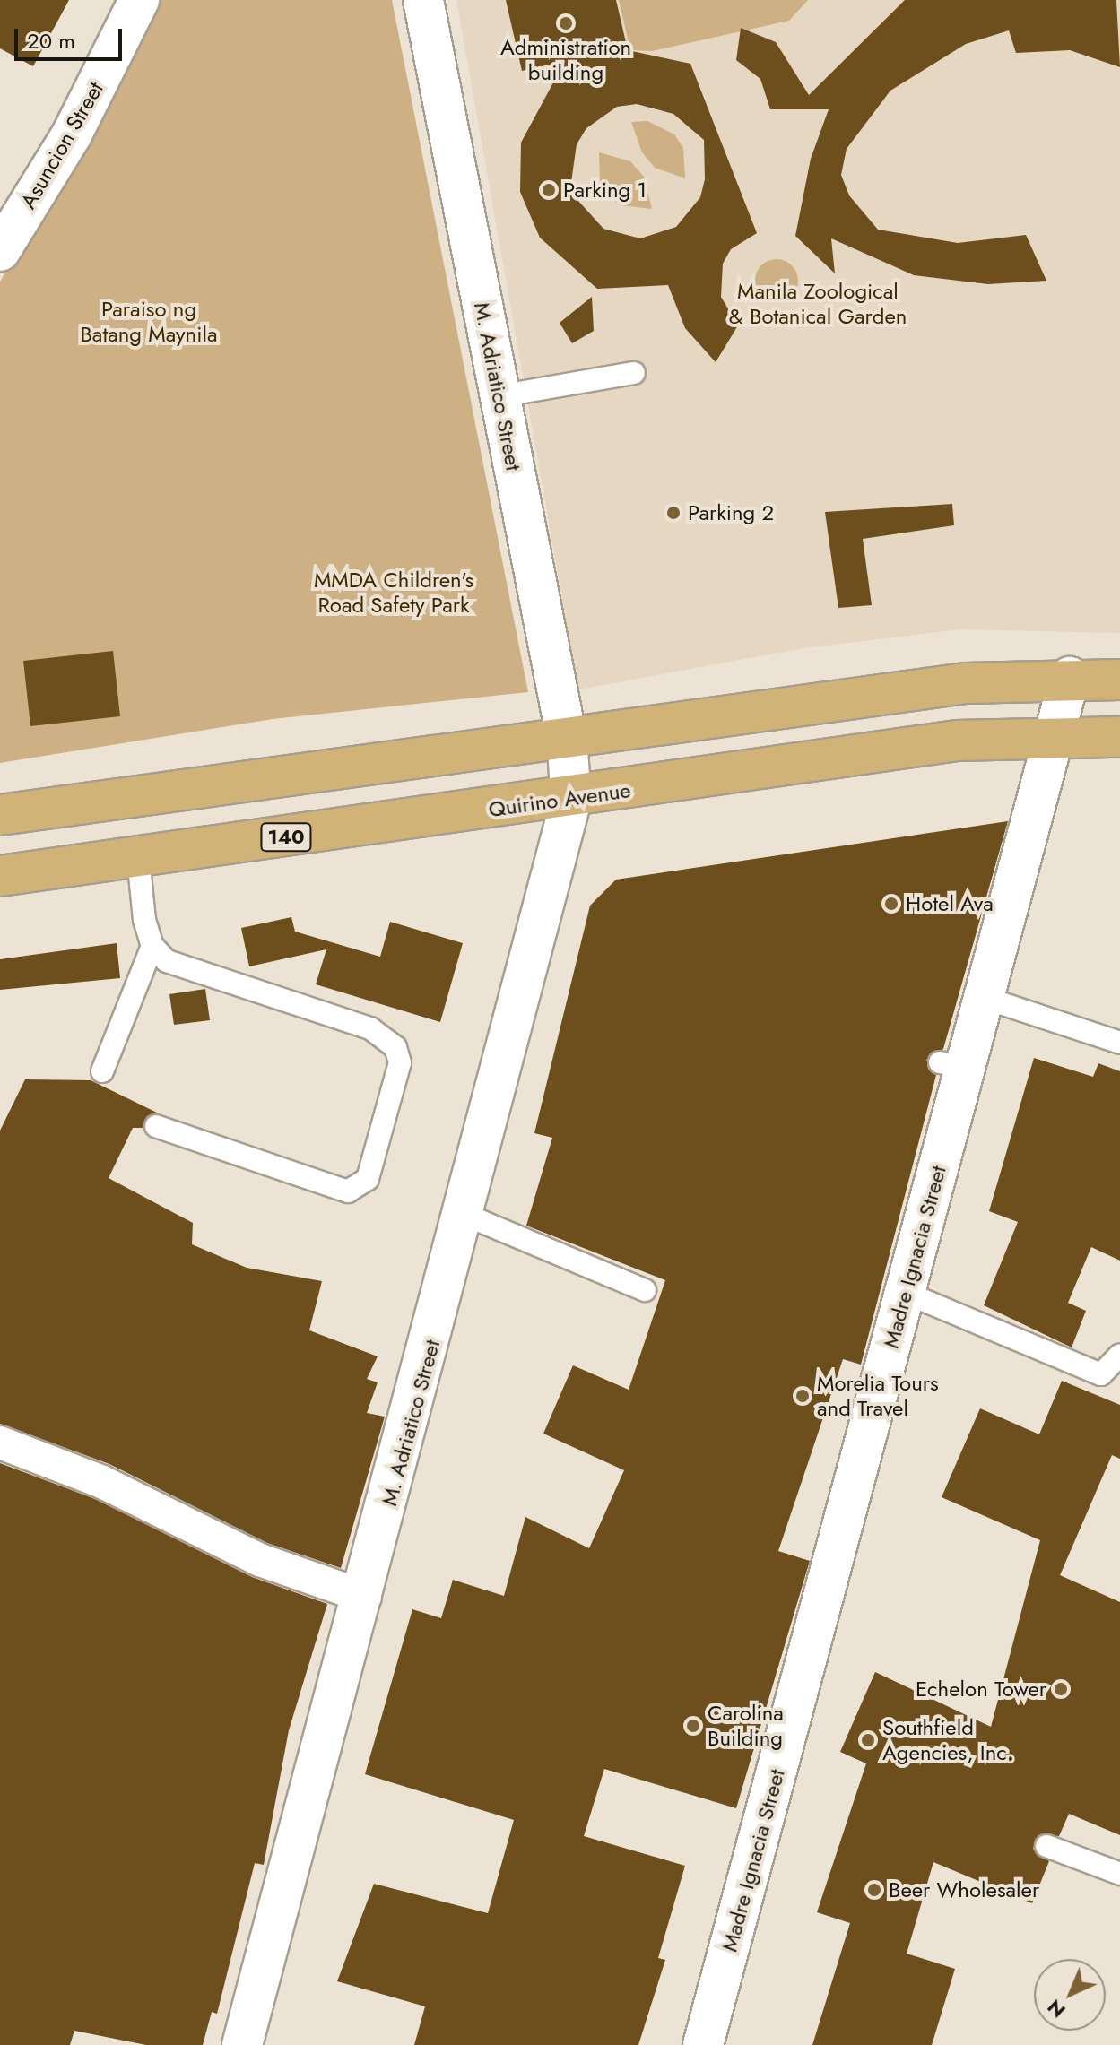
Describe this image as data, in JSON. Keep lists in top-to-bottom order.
{
  "streets": {
    "main road": ["Quirino Avenue", "140"],
    "street": ["Asuncion Street", "M. Adriatico Street", "Madre Ignacia Street"]
  },
  "crossings": [
    ["M. Adriatico Street", "Quirino Avenue"],
    ["Quirino Avenue", "Madre Ignacia Street"]
  ],
  "parks": ["Manila Zoological & Botanical Garden", "Paraiso ng Batang Maynila", "MMDA Children's Road Safety Park"],
  "places": [
    "Administration building",
    "Parking 1",
    "Parking 2",
    "Hotel Ava",
    "Morelia Tours and Travel",
    "Echelon Tower",
    "Carolina Building",
    "Southfield Agencies, Inc.",
    "Beer Wholesaler"
  ],
  "scale_bar": "20 m",
  "north": "bottom left"
}
